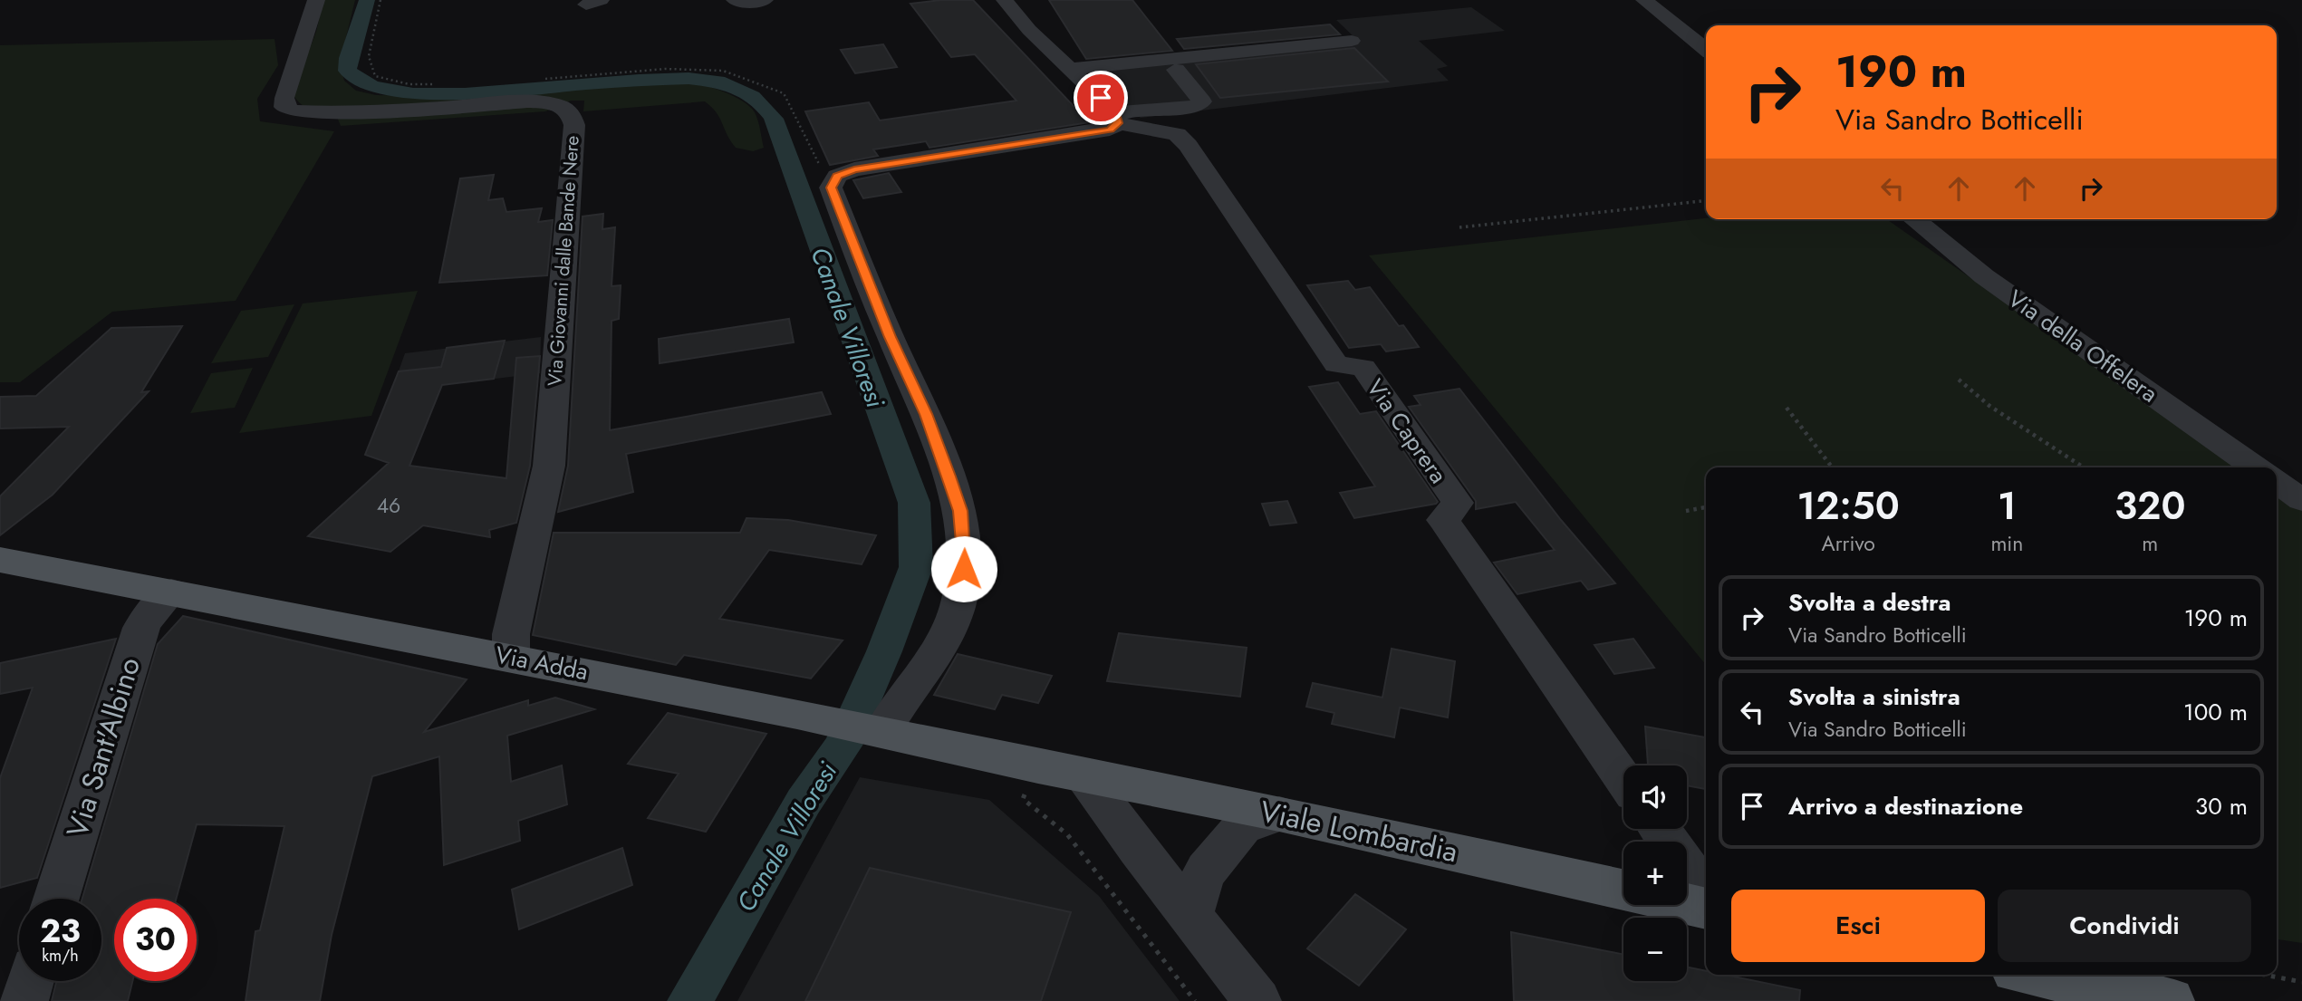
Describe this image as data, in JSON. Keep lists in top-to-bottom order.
{
  "streets": {
    "main road": ["Via Adda", "Viale Lombardia"],
    "street": [
      "Via Giovanni dalle Bande Nere",
      "Via della Offelera",
      "Via Caprera",
      "Via Sant'Albino"
    ]
  },
  "crossings": [
    ["Via Giovanni dalle Bande Nere", "Via Adda"],
    ["Via Adda", "Via Sant'Albino"],
    ["Via Adda", "Viale Lombardia"]
  ],
  "water": ["Canale Villoresi"],
  "house_numbers": ["46"],
  "page": {
    "turn": ["190 m", "Via Sandro Botticelli"],
    "eta": [
      "12:50",
      "Arrivo",
      "1",
      "min",
      "320",
      "m"
    ],
    "list": [
      {
        "name": "Svolta a destra",
        "note": "Via Sandro Botticelli",
        "value": "190 m"
      },
      {
        "name": "Svolta a sinistra",
        "note": "Via Sandro Botticelli",
        "value": "100 m"
      },
      {
        "name": "Arrivo a destinazione",
        "value": "30 m"
      }
    ],
    "map_buttons": ["+", "−"],
    "buttons": ["Esci", "Condividi"],
    "speed": "23 km/h",
    "limit": "30"
  }
}
